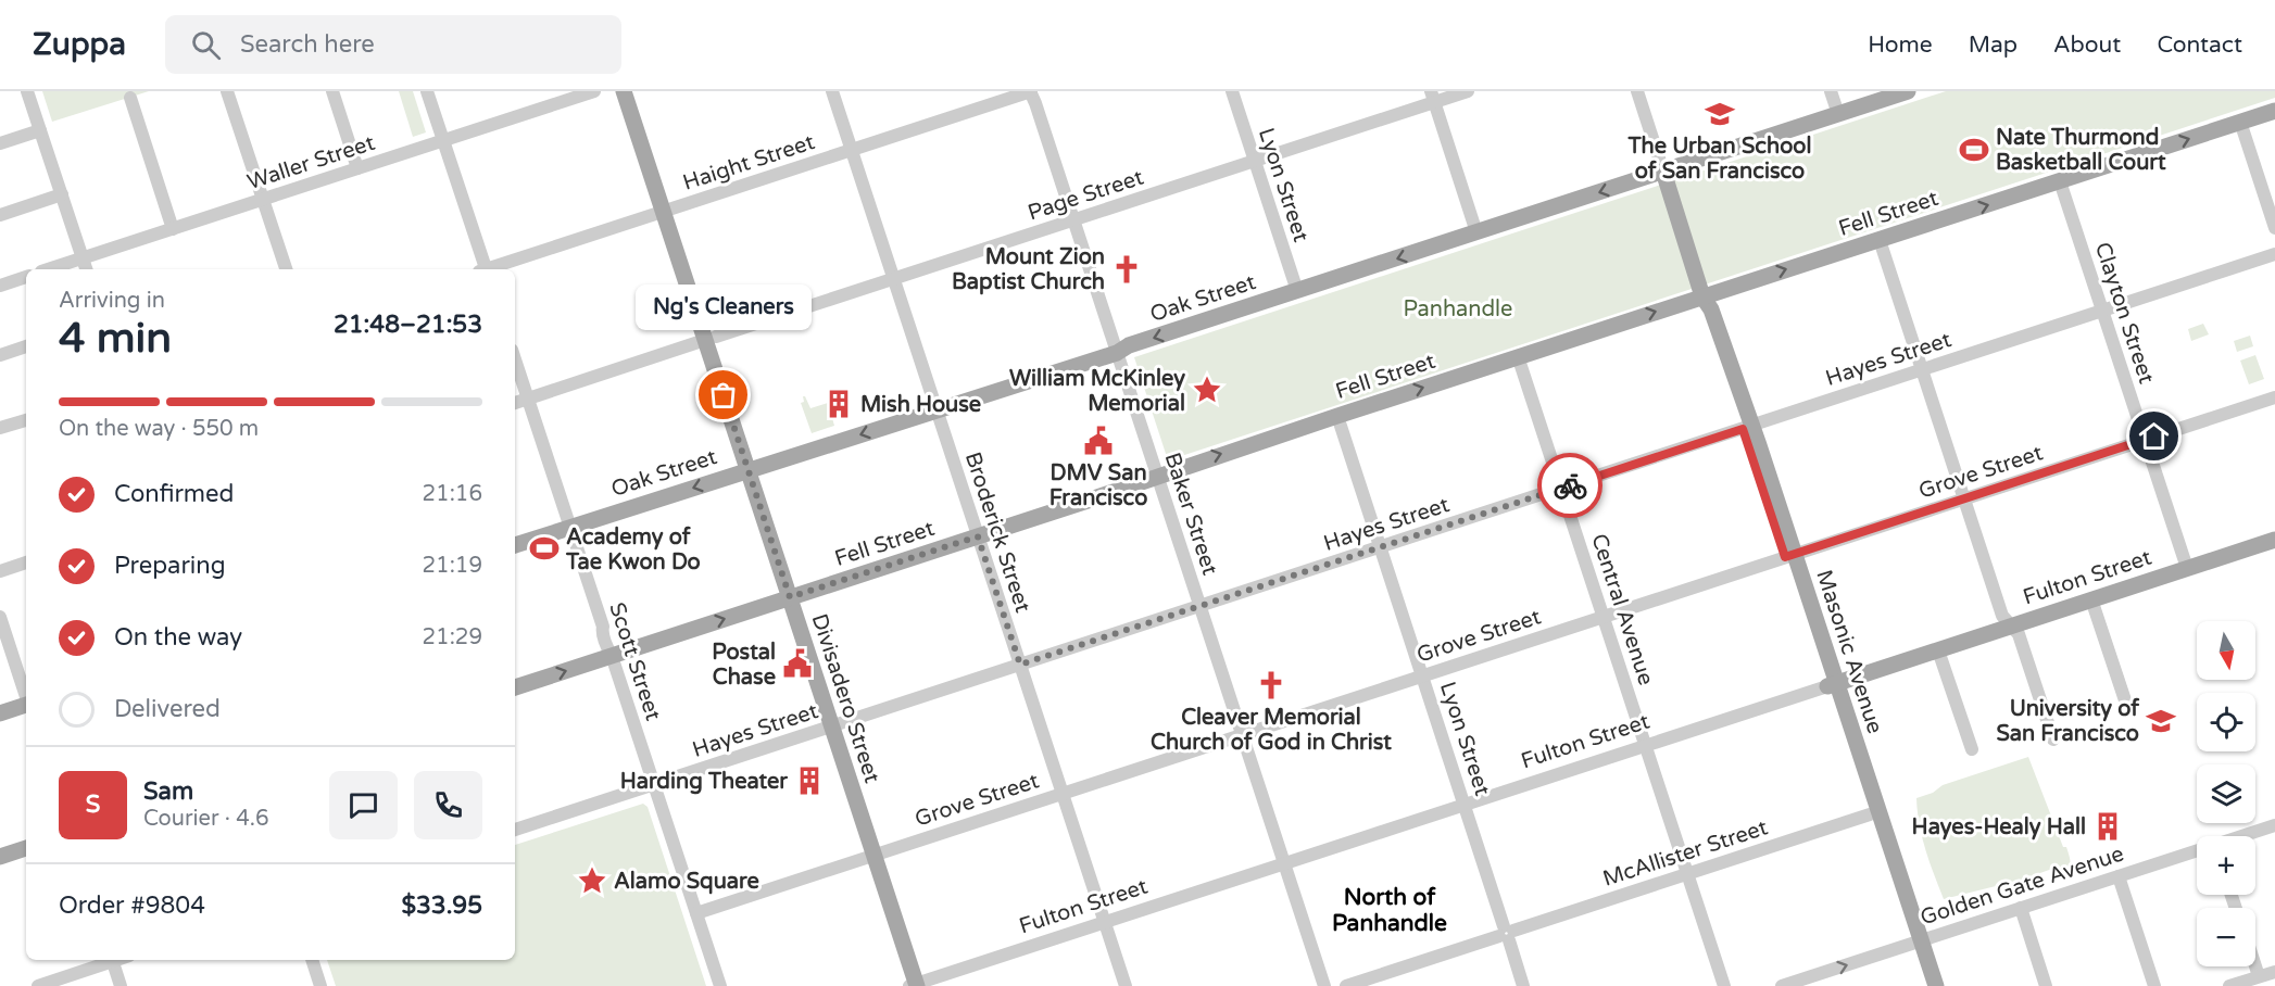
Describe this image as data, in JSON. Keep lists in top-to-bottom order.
{
  "streets": {
    "main road": [
      "Fell Street",
      "Oak Street",
      "Fulton Street",
      "Masonic Avenue",
      "Divisadero Street"
    ],
    "street": [
      "Waller Street",
      "Haight Street",
      "Lyon Street",
      "Page Street",
      "Clayton Street",
      "Hayes Street",
      "Grove Street",
      "Baker Street",
      "Broderick Street",
      "Central Avenue",
      "Scott Street",
      "McAllister Street",
      "Golden Gate Avenue"
    ]
  },
  "crossings": [
    ["Haight Street", "Baker Street"],
    ["Haight Street", "Broderick Street"],
    ["Haight Street", "Divisadero Street"],
    ["Lyon Street", "Page Street"],
    ["Lyon Street", "Fell Street"],
    ["Lyon Street", "Oak Street"],
    ["Lyon Street", "Hayes Street"],
    ["Lyon Street", "Grove Street"],
    ["Lyon Street", "Fulton Street"],
    ["Lyon Street", "McAllister Street"],
    ["Page Street", "Baker Street"],
    ["Page Street", "Broderick Street"],
    ["Page Street", "Scott Street"],
    ["Page Street", "Divisadero Street"],
    ["Fell Street", "Clayton Street"],
    ["Fell Street", "Baker Street"],
    ["Fell Street", "Broderick Street"],
    ["Fell Street", "Central Avenue"],
    ["Fell Street", "Masonic Avenue"],
    ["Fell Street", "Scott Street"],
    ["Fell Street", "Divisadero Street"],
    ["Oak Street", "Baker Street"],
    ["Oak Street", "Broderick Street"],
    ["Oak Street", "Masonic Avenue"],
    ["Oak Street", "Scott Street"],
    ["Oak Street", "Divisadero Street"],
    ["Clayton Street", "Hayes Street"],
    ["Clayton Street", "Grove Street"],
    ["Clayton Street", "Fulton Street"],
    ["Hayes Street", "Baker Street"],
    ["Hayes Street", "Broderick Street"],
    ["Hayes Street", "Central Avenue"],
    ["Hayes Street", "Masonic Avenue"],
    ["Hayes Street", "Scott Street"],
    ["Hayes Street", "Divisadero Street"],
    ["Grove Street", "Baker Street"],
    ["Grove Street", "Broderick Street"],
    ["Grove Street", "Central Avenue"],
    ["Grove Street", "Masonic Avenue"],
    ["Grove Street", "Scott Street"],
    ["Grove Street", "Divisadero Street"],
    ["Baker Street", "Fulton Street"],
    ["Broderick Street", "Fulton Street"],
    ["Fulton Street", "Central Avenue"],
    ["Fulton Street", "Masonic Avenue"],
    ["Fulton Street", "Divisadero Street"],
    ["Central Avenue", "McAllister Street"],
    ["Masonic Avenue", "McAllister Street"],
    ["Masonic Avenue", "Golden Gate Avenue"]
  ],
  "one_way": ["Fell Street", "Oak Street"],
  "districts": ["North of Panhandle"],
  "parks": ["Panhandle"],
  "places": {
    "school or university": ["The Urban School of San Francisco", "University of San Francisco"],
    "sports": ["Nate Thurmond Basketball Court", "Academy of Tae Kwon Do"],
    "church": ["Mount Zion Baptist Church", "Cleaver Memorial Church of God in Christ"],
    "place": ["William McKinley Memorial", "Alamo Square"],
    "other": ["Ng's Cleaners"],
    "building": ["Mish House", "Harding Theater", "Hayes-Healy Hall"],
    "public building": ["DMV San Francisco", "Postal Chase"]
  },
  "north": "bottom",
  "page": {
    "header": "Zuppa",
    "search": "Search here",
    "nav": [
      "Home",
      "Map",
      "About",
      "Contact"
    ],
    "heading": ["4 min", "Arriving in", "21:48–21:53"],
    "panel": [
      "Sam",
      "Courier · 4.6",
      "Order #9804",
      "$33.95"
    ],
    "bubble": "Ng's Cleaners",
    "bar": "On the way · 550 m",
    "list": [
      ["Confirmed", "21:16"],
      ["Preparing", "21:19"],
      ["On the way", "21:29"],
      "Delivered"
    ],
    "map_buttons": ["+", "−"],
    "round": "S"
  }
}
